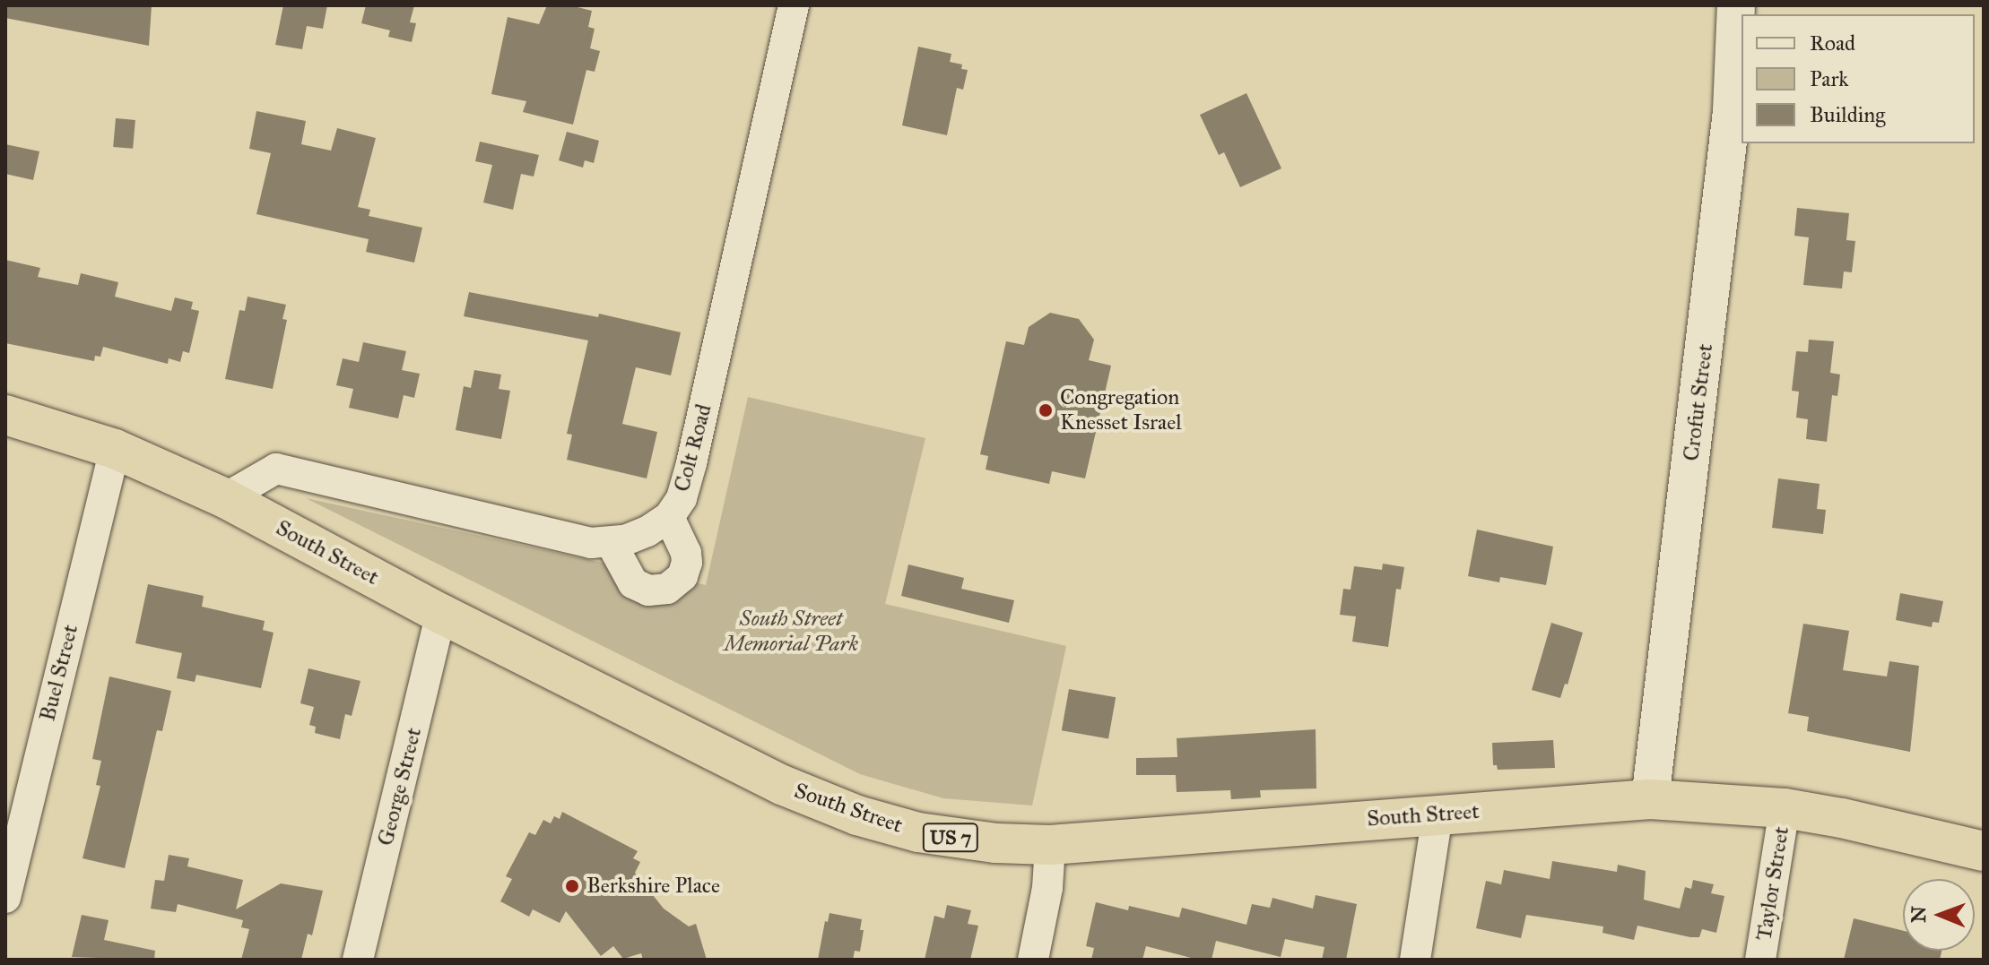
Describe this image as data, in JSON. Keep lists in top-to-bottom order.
{
  "streets": {
    "highway": ["South Street", "US 7"],
    "street": [
      "Crofut Street",
      "Colt Road",
      "Buel Street",
      "George Street",
      "Taylor Street"
    ]
  },
  "crossings": [
    ["Crofut Street", "South Street"],
    ["Colt Road", "South Street"],
    ["South Street", "Buel Street"],
    ["South Street", "George Street"],
    ["South Street", "Taylor Street"]
  ],
  "parks": ["South Street Memorial Park"],
  "places": ["Congregation Knesset Israel", "Berkshire Place"],
  "legend": ["Road", "Park", "Building"],
  "north": "left"
}
